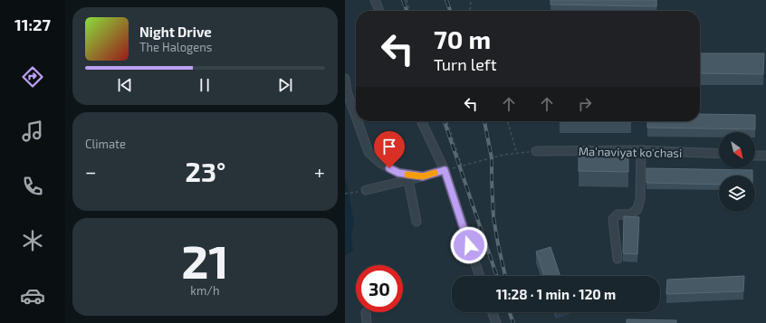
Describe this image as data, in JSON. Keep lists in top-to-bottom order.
{
  "streets": {
    "street": ["Ma’naviyat ko'chasi"]
  },
  "north": "bottom right",
  "page": {
    "tabs": "11:27",
    "turn": ["70 m", "Turn left"],
    "song": ["Night Drive", "The Halogens"],
    "tile": [
      "Climate",
      ["21", "km/h"]
    ],
    "heat": ["−", "23°", "+"],
    "limit": "30",
    "trip": "11:28 · 1 min · 120 m"
  }
}
